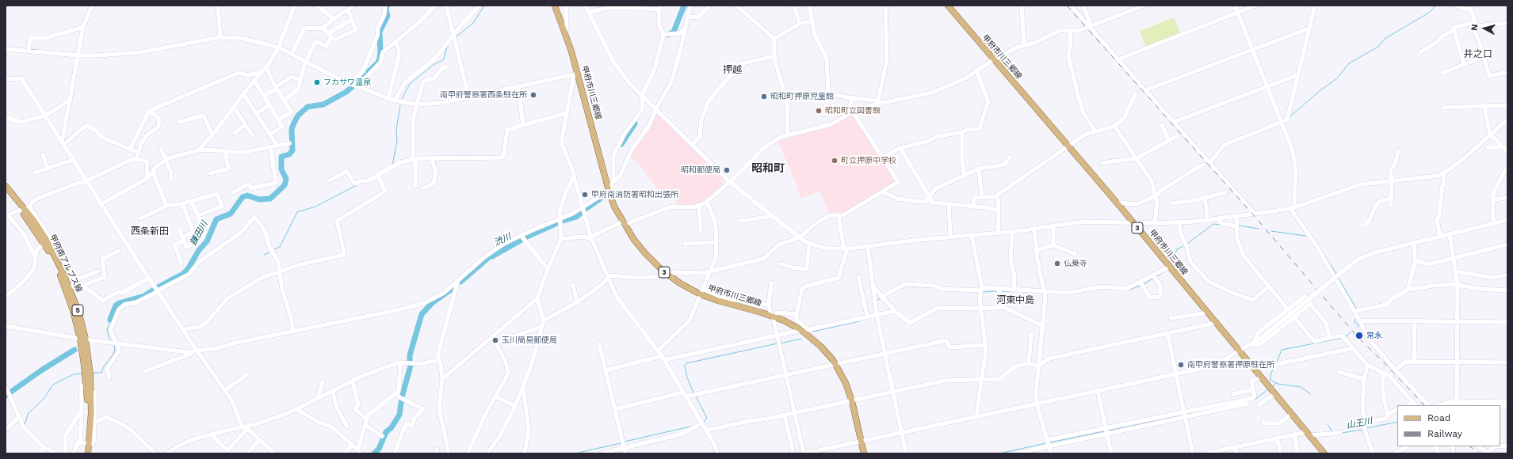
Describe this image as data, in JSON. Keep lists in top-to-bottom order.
{
  "streets": {
    "main road": [
      "甲府市川三郷線",
      "3",
      "甲府南アルプス線",
      "5"
    ]
  },
  "districts": [
    "井之口",
    "押越",
    "昭和町",
    "西条新田",
    "河東中島"
  ],
  "water": ["鎌田川", "渋川", "山王川"],
  "places": [
    "フカサワ温泉",
    "南甲府警察署西条駐在所",
    "昭和町押原児童館",
    "昭和町立図書館",
    "町立押原中学校",
    "昭和郵便局",
    "甲府南消防署昭和出張所",
    "仏乗寺",
    "常永",
    "玉川簡易郵便局",
    "南甲府警察署押原駐在所"
  ],
  "legend": ["Road", "Railway"],
  "north": "left"
}
